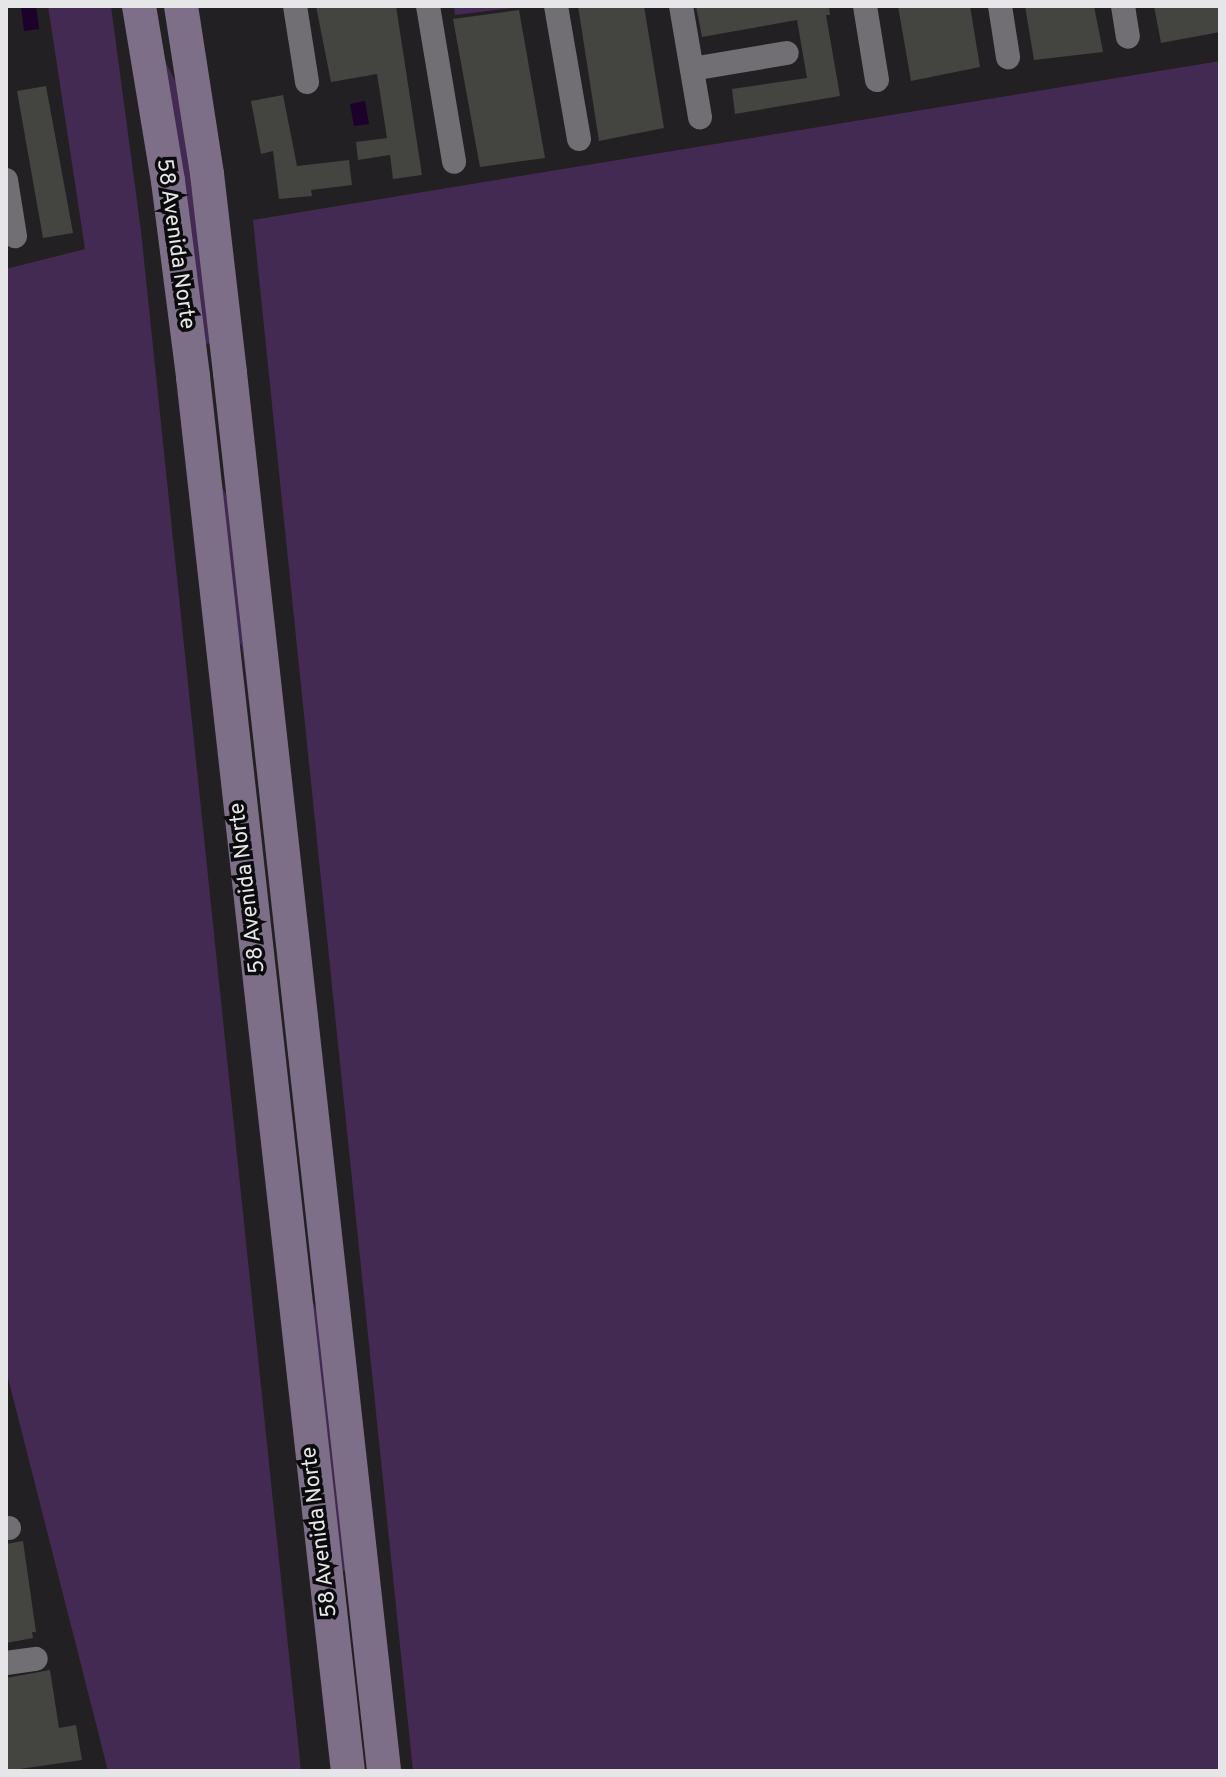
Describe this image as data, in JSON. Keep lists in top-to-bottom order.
{
  "streets": {
    "main road": ["58 Avenida Norte"]
  }
}
